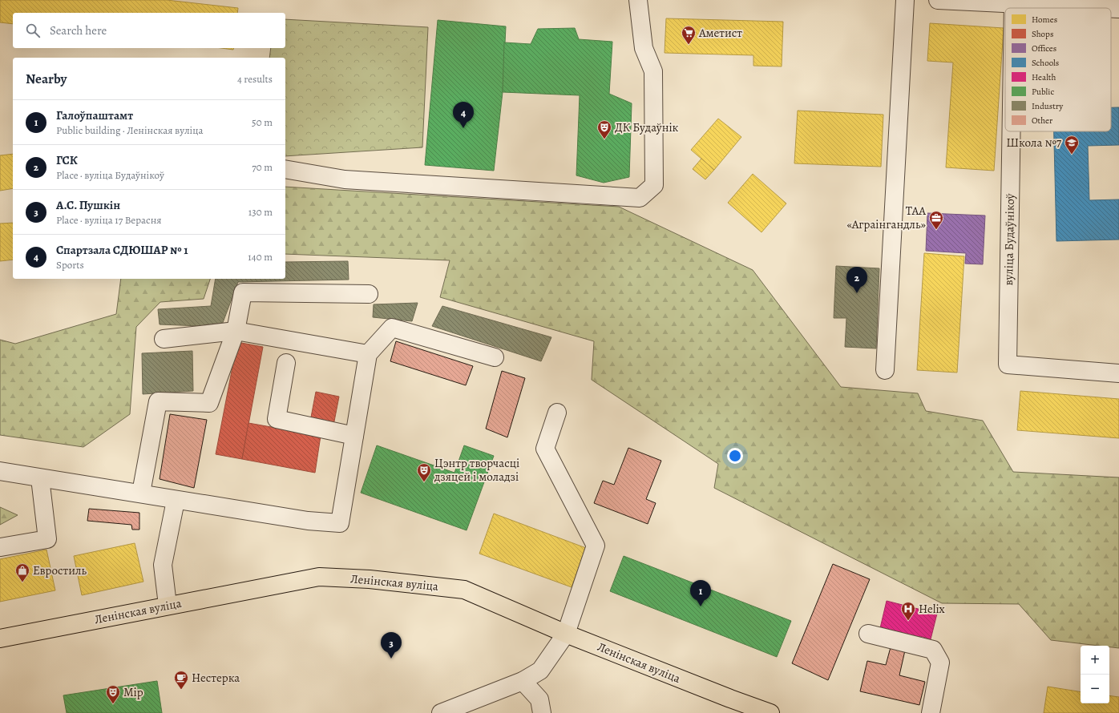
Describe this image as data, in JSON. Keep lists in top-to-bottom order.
{
  "streets": {
    "main road": ["Ленінская вуліца"],
    "street": ["вуліца Будаўнікоў"]
  },
  "places": {
    "supermarket": ["Аметист"],
    "theatre": ["ДК Будаўнік", "Цэнтр творчасці дзяцей і моладзі", "Мір"],
    "school or university": ["Школа №7"],
    "office": ["ТАА «Аграінгандль»"],
    "shop": ["Евростиль"],
    "hospital": ["Helix"],
    "cafe": ["Нестерка"]
  },
  "legend": [
    "Homes",
    "Shops",
    "Offices",
    "Schools",
    "Health",
    "Public",
    "Industry",
    "Other"
  ],
  "page": {
    "search": "Search here",
    "heading": ["Nearby", "4 results"],
    "list": [
      {
        "mark": "1",
        "name": "Галоўпаштамт",
        "note": "Public building · Ленінская вуліца",
        "value": "50 m"
      },
      {
        "mark": "2",
        "name": "ГСК",
        "note": "Place · вуліца Будаўнікоў",
        "value": "70 m"
      },
      {
        "mark": "3",
        "name": "А.С. Пушкін",
        "note": "Place · вуліца 17 Верасня",
        "value": "130 m"
      },
      {
        "mark": "4",
        "name": "Спартзала СДЮШАР № 1",
        "note": "Sports",
        "value": "140 m"
      }
    ],
    "pins": [
      "4",
      "2",
      "1",
      "3"
    ],
    "map_buttons": ["+", "−"]
  }
}
